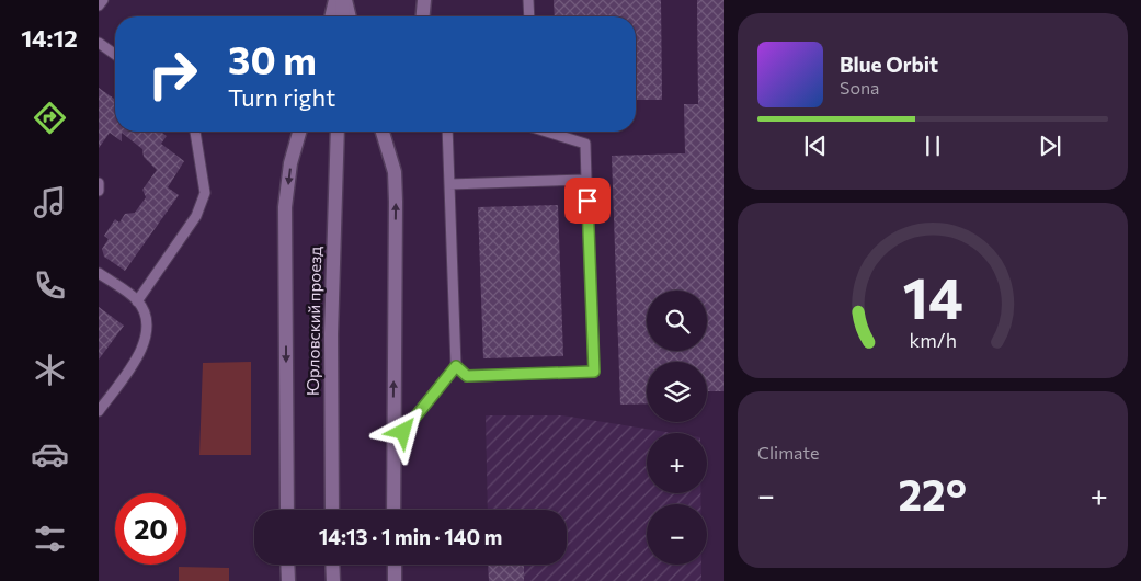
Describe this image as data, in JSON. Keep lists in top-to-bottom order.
{
  "streets": {
    "street": ["Юрловский проезд"]
  },
  "page": {
    "tabs": "14:12",
    "turn": ["30 m", "Turn right"],
    "song": ["Blue Orbit", "Sona"],
    "map_buttons": ["+", "−"],
    "tile": "Climate",
    "heat": ["−", "22°", "+"],
    "limit": "20",
    "trip": "14:13 · 1 min · 140 m",
    "gauge": ["14", "km/h"]
  }
}
